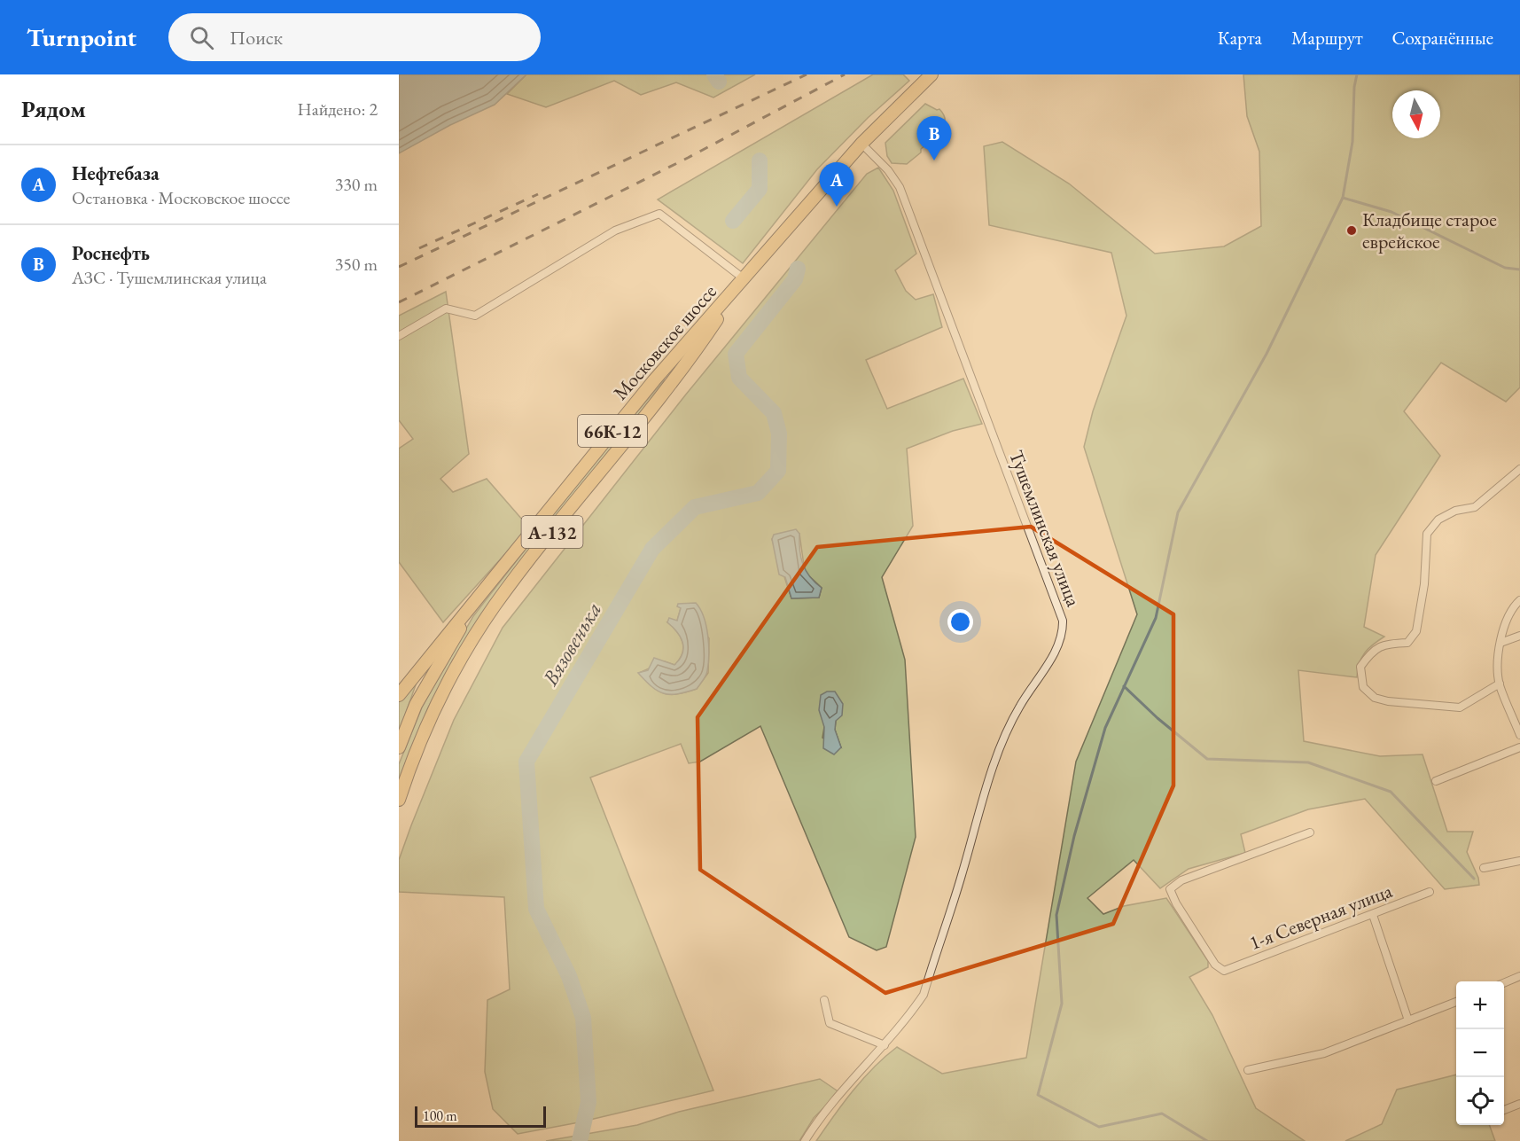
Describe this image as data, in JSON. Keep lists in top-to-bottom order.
{
  "streets": {
    "main road": ["Московское шоссе", "66К-12", "А-132"],
    "street": ["Тушемлинская улица", "1-я Северная улица"]
  },
  "crossings": [
    ["Московское шоссе", "Тушемлинская улица"],
    ["Московское шоссе", "А-132"]
  ],
  "water": ["Вязовенька"],
  "places": ["Кладбище старое еврейское"],
  "scale_bar": "100 m",
  "north": "bottom",
  "page": {
    "header": "Turnpoint",
    "search": "Поиск",
    "nav": ["Карта", "Маршрут", "Сохранённые"],
    "heading": ["Рядом", "Найдено: 2"],
    "pins": ["B", "A"],
    "list": [
      {
        "mark": "A",
        "name": "Нефтебаза",
        "note": "Остановка · Московское шоссе",
        "value": "330 m"
      },
      {
        "mark": "B",
        "name": "Роснефть",
        "note": "АЗС · Тушемлинская улица",
        "value": "350 m"
      }
    ],
    "map_buttons": ["+", "−"],
    "scale": "100 m"
  }
}
